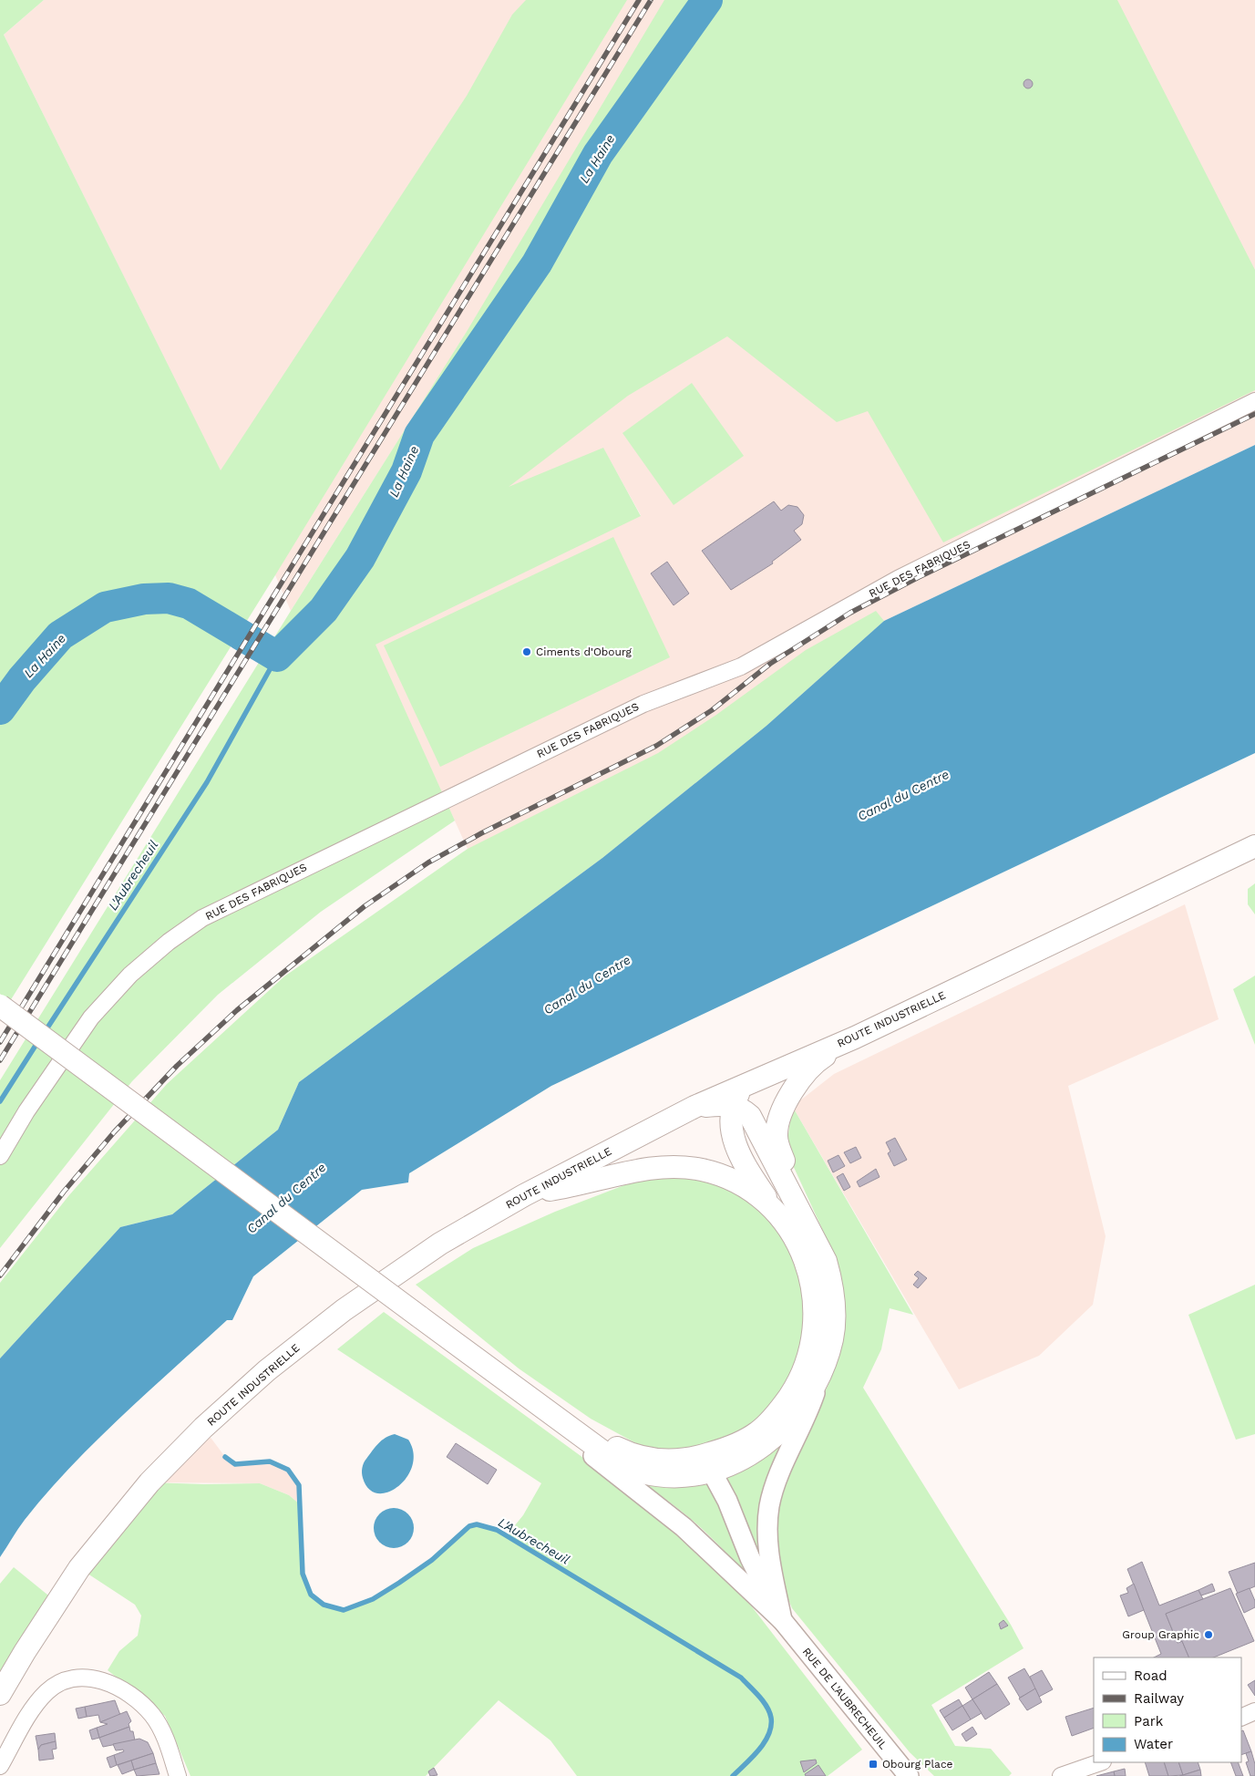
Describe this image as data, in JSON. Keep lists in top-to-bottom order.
{
  "streets": {
    "main road": ["ROUTE INDUSTRIELLE"],
    "street": ["RUE DES FABRIQUES", "RUE DE L'AUBRECHEUIL"]
  },
  "water": ["La Haine", "Canal du Centre", "L'Aubrecheuil"],
  "places": {
    "other": ["Ciments d'Obourg", "Group Graphic"],
    "transit": ["Obourg Place"]
  },
  "legend": [
    "Road",
    "Railway",
    "Park",
    "Water"
  ]
}
